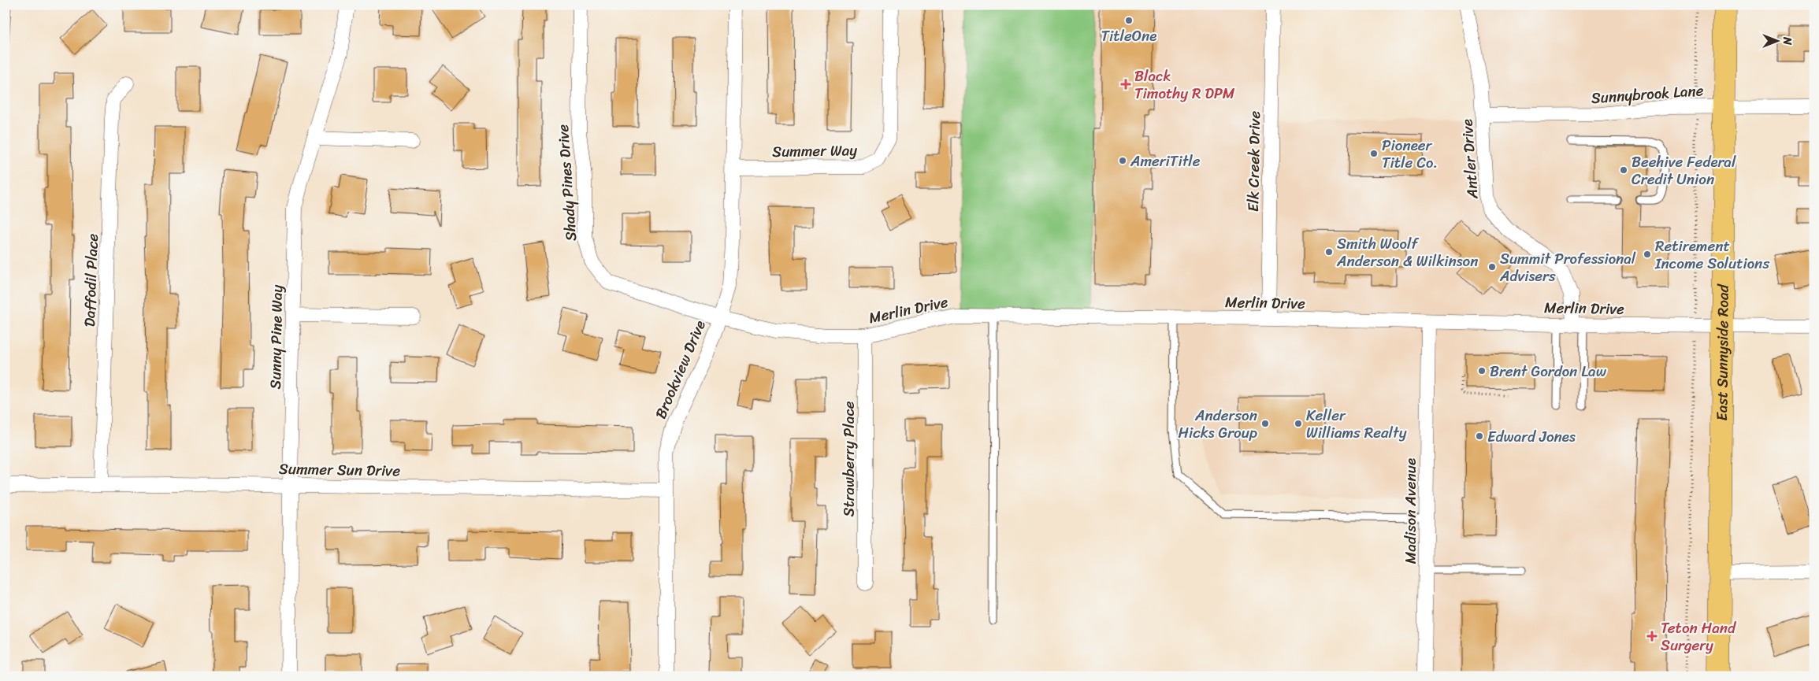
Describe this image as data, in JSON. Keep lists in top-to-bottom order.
{
  "streets": {
    "main road": ["East Sunnyside Road"],
    "street": [
      "Sunnybrook Lane",
      "Summer Way",
      "Antler Drive",
      "Elk Creek Drive",
      "Shady Pines Drive",
      "Daffodil Place",
      "Merlin Drive",
      "Sunny Pine Way",
      "Brookview Drive",
      "Strawberry Place",
      "Summer Sun Drive",
      "Madison Avenue"
    ]
  },
  "crossings": [
    ["Sunnybrook Lane", "Antler Drive"],
    ["Sunnybrook Lane", "East Sunnyside Road"],
    ["Summer Way", "Brookview Drive"],
    ["Antler Drive", "Merlin Drive"],
    ["Elk Creek Drive", "Merlin Drive"],
    ["Shady Pines Drive", "Merlin Drive"],
    ["Shady Pines Drive", "Brookview Drive"],
    ["Daffodil Place", "Summer Sun Drive"],
    ["Merlin Drive", "East Sunnyside Road"],
    ["Merlin Drive", "Brookview Drive"],
    ["Merlin Drive", "Strawberry Place"],
    ["Merlin Drive", "Madison Avenue"],
    ["Sunny Pine Way", "Summer Sun Drive"],
    ["Brookview Drive", "Summer Sun Drive"]
  ],
  "places": {
    "other": [
      "TitleOne",
      "Pioneer Title Co.",
      "AmeriTitle",
      "Beehive Federal Credit Union",
      "Smith Woolf Anderson & Wilkinson",
      "Retirement Income Solutions",
      "Summit Professional Advisers",
      "Brent Gordon Law",
      "Anderson Hicks Group",
      "Keller Williams Realty",
      "Edward Jones"
    ],
    "health": ["Black Timothy R DPM", "Teton Hand Surgery"]
  },
  "north": "right"
}
